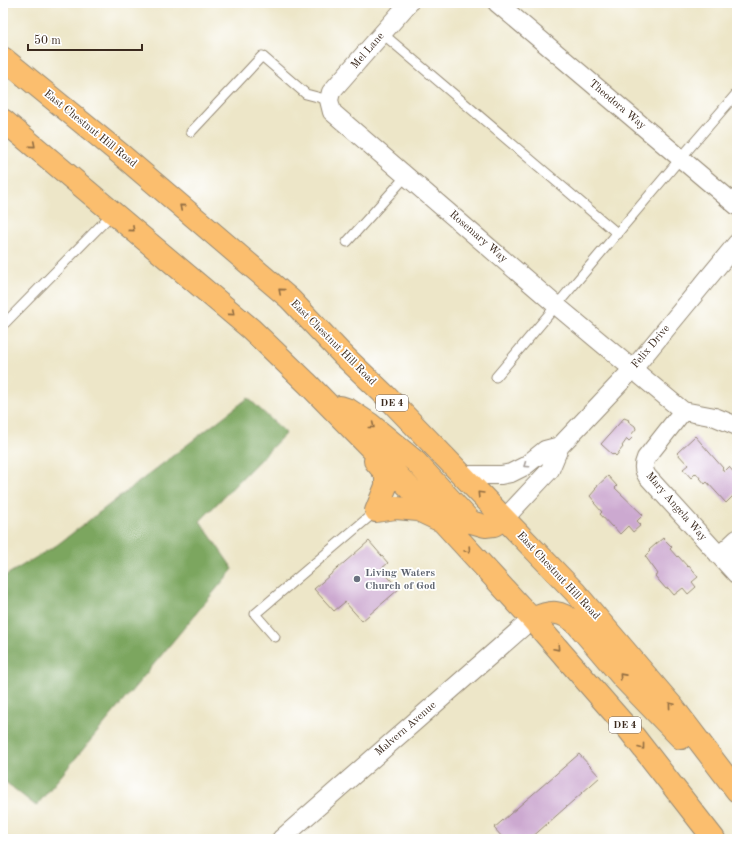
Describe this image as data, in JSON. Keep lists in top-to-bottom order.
{
  "streets": {
    "main road": ["East Chestnut Hill Road", "DE 4"],
    "street": [
      "Mel Lane",
      "Theodora Way",
      "Rosemary Way",
      "Felix Drive",
      "Mary Angela Way",
      "Malvern Avenue"
    ]
  },
  "crossings": [
    ["Mel Lane", "Rosemary Way"],
    ["East Chestnut Hill Road", "Felix Drive"],
    ["Rosemary Way", "Felix Drive"],
    ["DE 4", "Malvern Avenue"]
  ],
  "places": ["Living Waters Church of God"],
  "scale_bar": "50 m"
}
